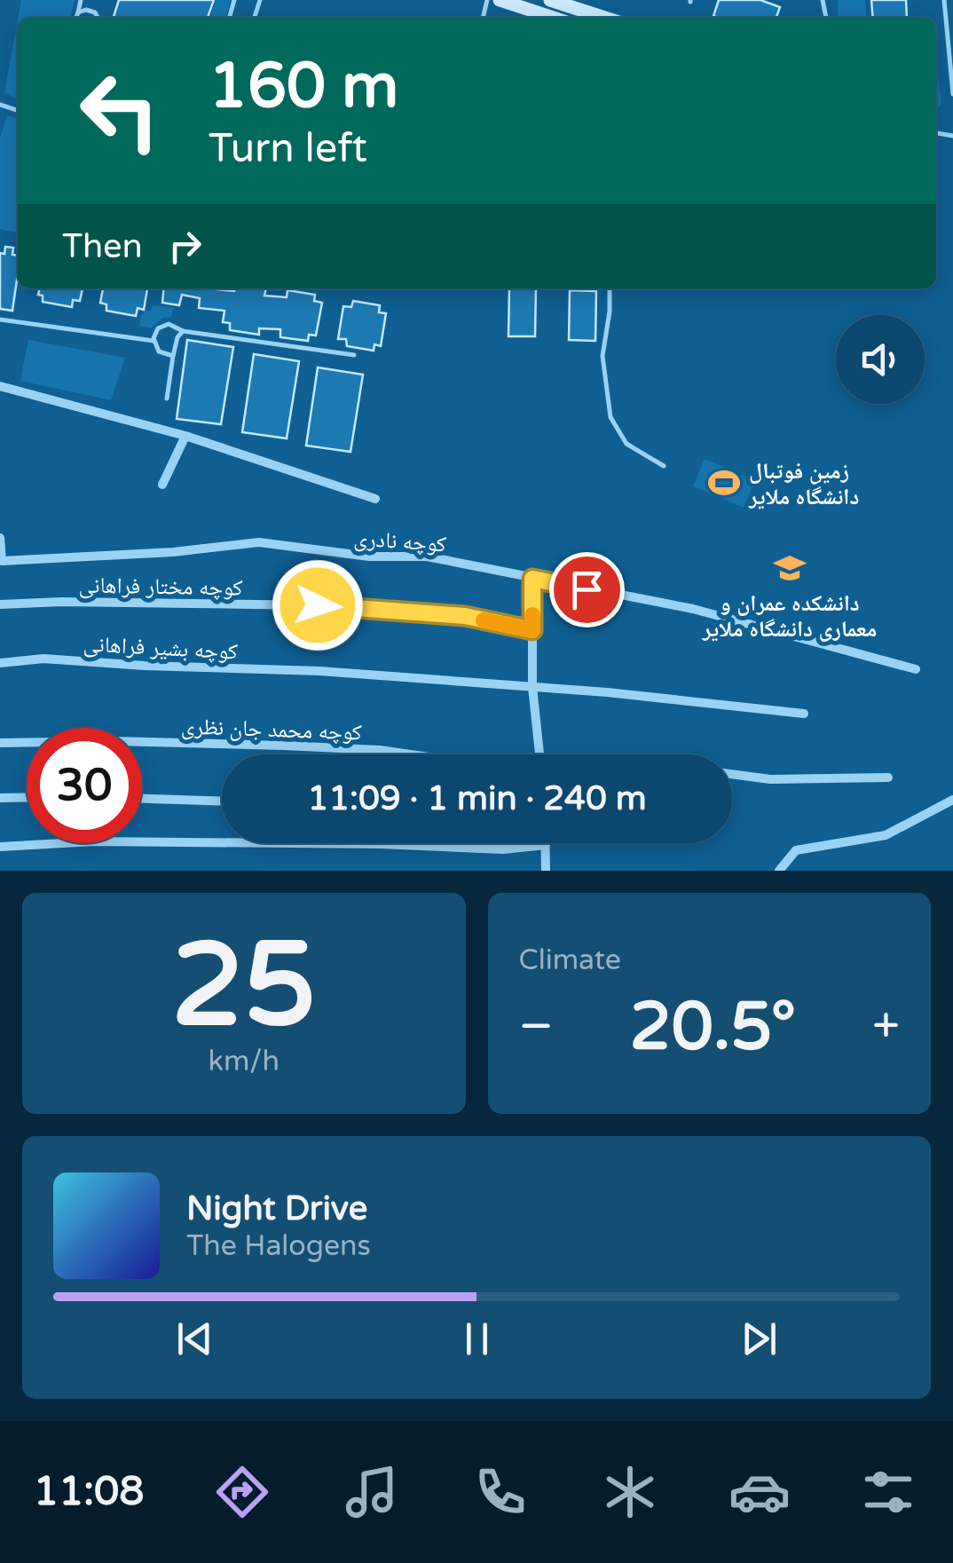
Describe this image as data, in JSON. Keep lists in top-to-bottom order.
{
  "streets": {
    "street": [
      "کوچه نادری",
      "کوچه مختار فراهانی",
      "کوچه بشیر فراهانی",
      "کوچه محمد جان نظری"
    ]
  },
  "places": {
    "sports": ["زمین فوتبال دانشگاه ملایر"],
    "school or university": ["دانشکده عمران و معماری دانشگاه ملایر"]
  },
  "page": {
    "turn": ["160 m", "Turn left"],
    "then": "Then",
    "limit": "30",
    "trip": "11:09 · 1 min · 240 m",
    "tile": [
      ["25", "km/h"],
      "Climate"
    ],
    "heat": ["−", "20.5°", "+"],
    "song": ["Night Drive", "The Halogens"],
    "tabs": "11:08"
  }
}
